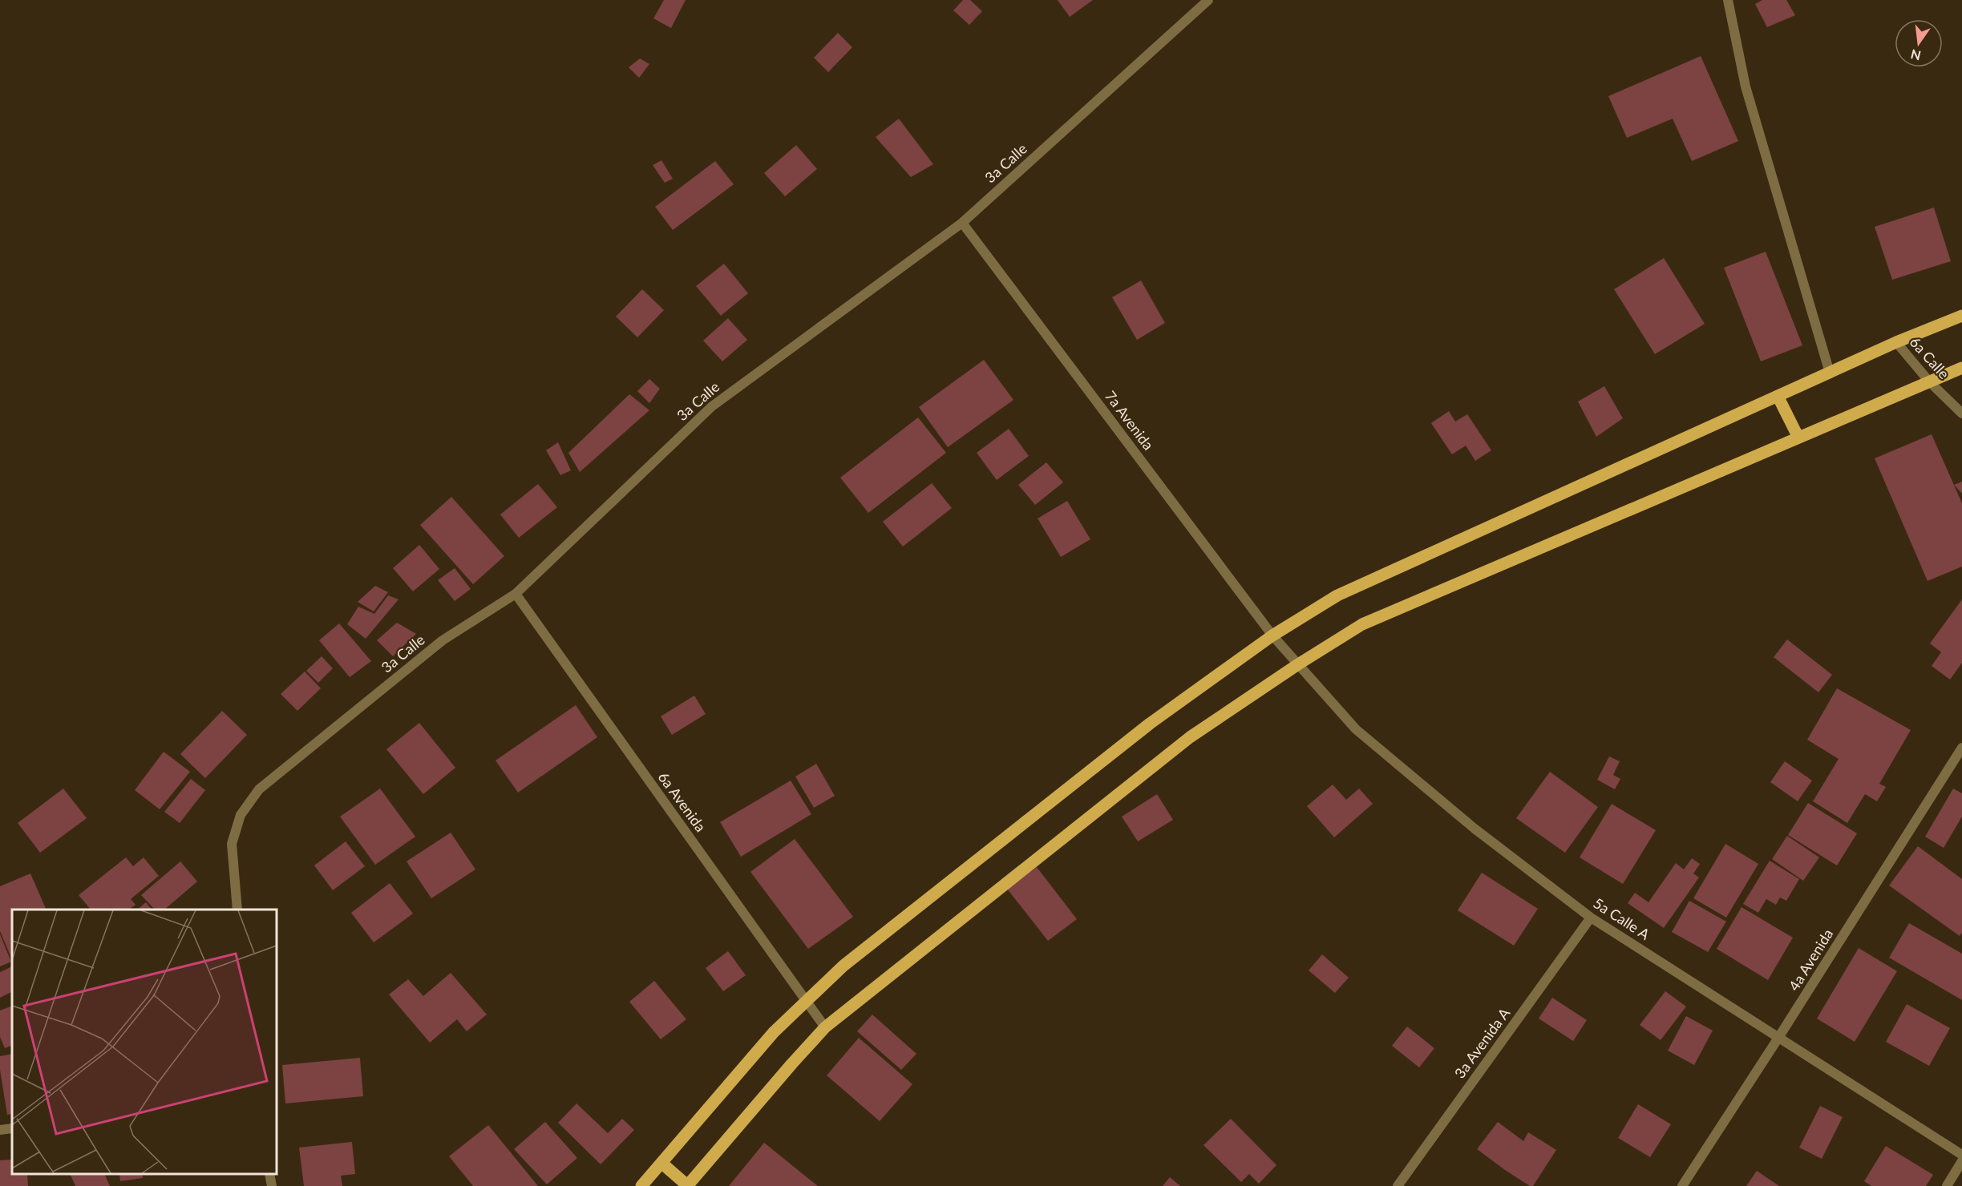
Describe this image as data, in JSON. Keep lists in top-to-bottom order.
{
  "streets": {
    "street": [
      "3a Calle",
      "6a Calle",
      "7a Avenida",
      "6a Avenida",
      "5a Calle A",
      "4a Avenida",
      "3a Avenida A"
    ]
  },
  "crossings": [
    ["3a Calle", "7a Avenida"],
    ["3a Calle", "6a Avenida"],
    ["7a Avenida", "5a Calle A"],
    ["5a Calle A", "4a Avenida"],
    ["5a Calle A", "3a Avenida A"]
  ],
  "north": "bottom"
}
